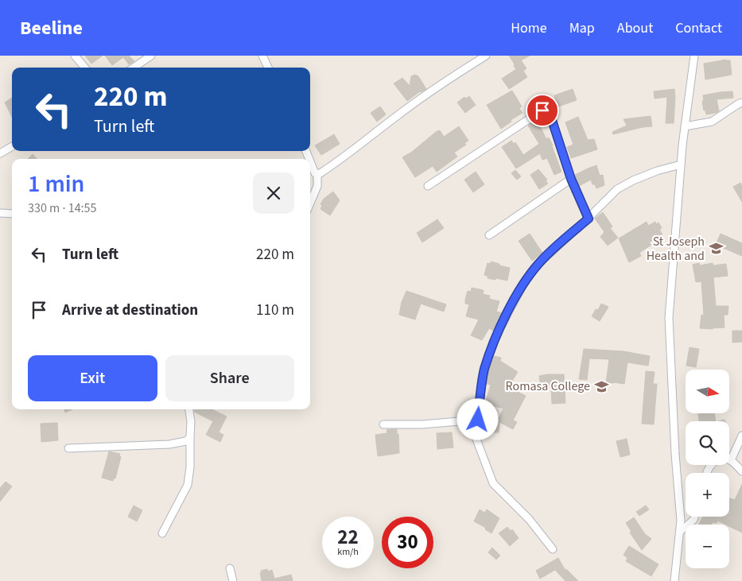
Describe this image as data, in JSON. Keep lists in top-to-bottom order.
{
  "places": {
    "school or university": ["St Joseph Health and", "Romasa College"]
  },
  "north": "right",
  "page": {
    "header": "Beeline",
    "nav": [
      "Home",
      "Map",
      "About",
      "Contact"
    ],
    "turn": ["220 m", "Turn left"],
    "heading": ["1 min", "330 m · 14:55"],
    "list": [
      {
        "name": "Turn left",
        "value": "220 m"
      },
      {
        "name": "Arrive at destination",
        "value": "110 m"
      }
    ],
    "buttons": ["Exit", "Share"],
    "map_buttons": ["+", "−"],
    "speed": "22 km/h",
    "limit": "30"
  }
}
